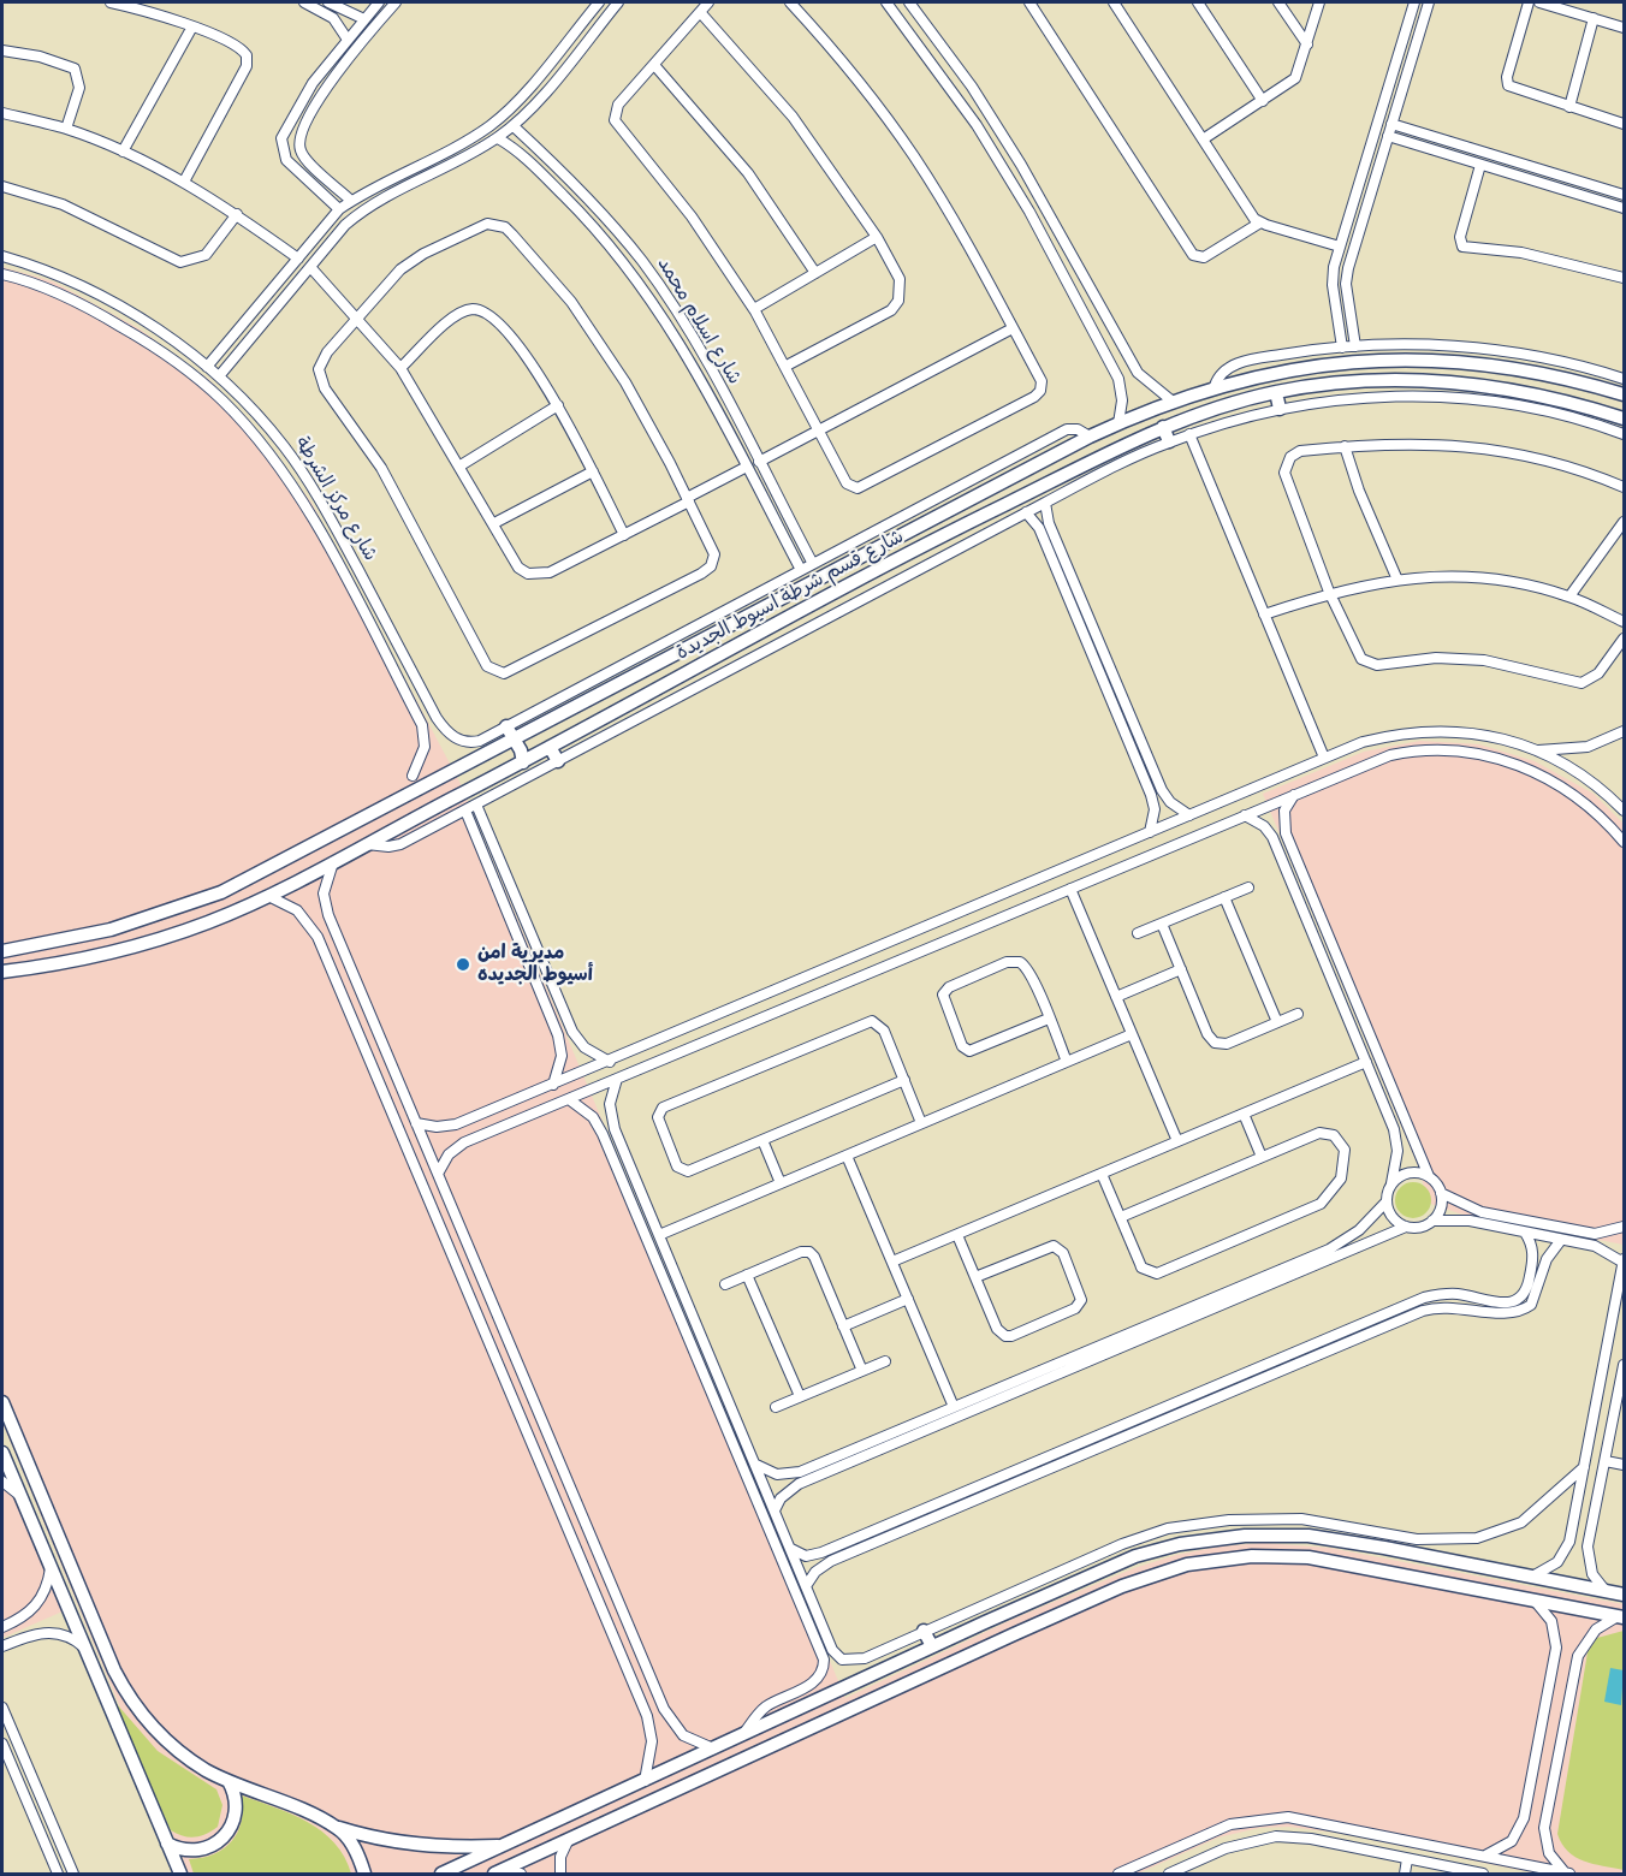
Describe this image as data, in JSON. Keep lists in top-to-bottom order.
{
  "streets": {
    "main road": ["شارع قسم شرطة اسيوط الجديدة"],
    "street": ["شارع اسلام محمد", "شارع مركز الشرطة"]
  },
  "places": ["مديرية امن أسيوط الجديده"]
}
